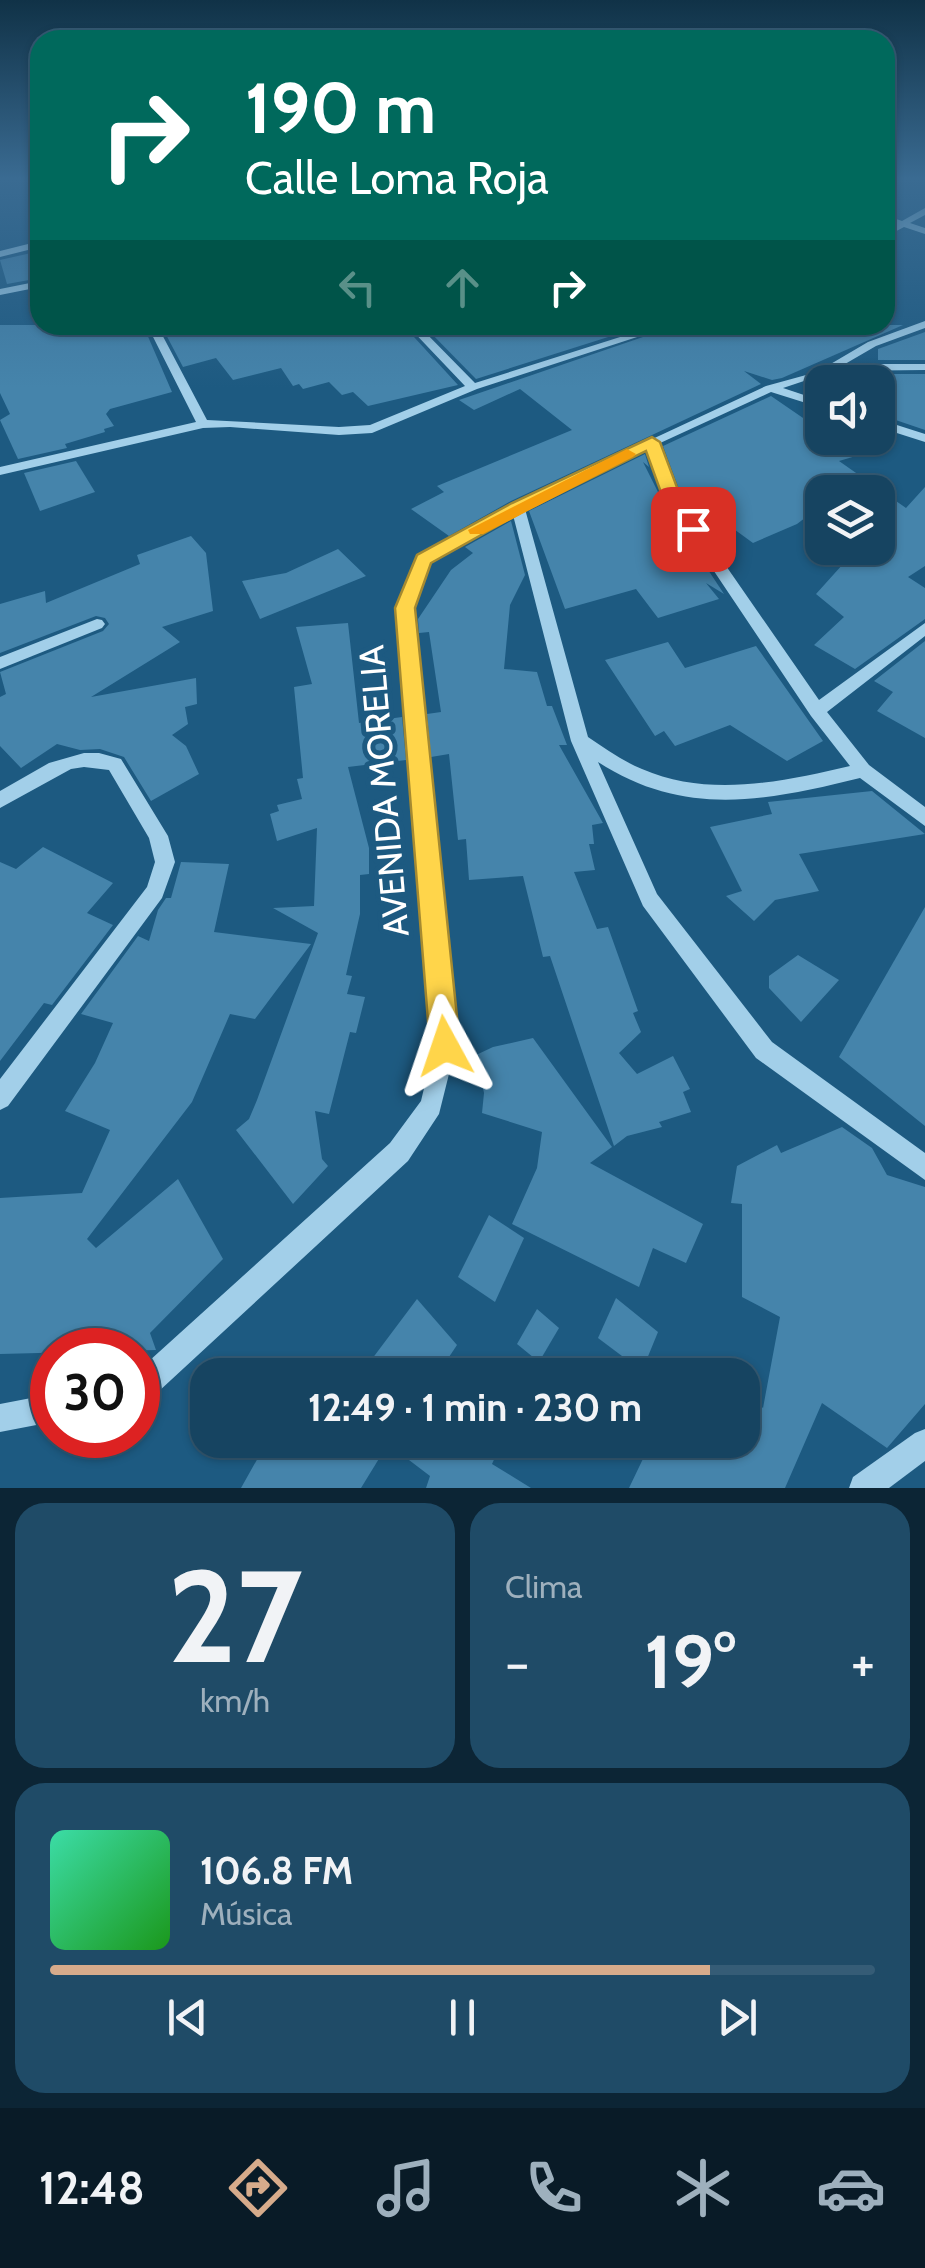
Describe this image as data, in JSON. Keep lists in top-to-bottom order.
{
  "streets": {
    "street": ["AVENIDA MORELIA"]
  },
  "page": {
    "turn": ["190 m", "Calle Loma Roja"],
    "limit": "30",
    "trip": "12:49 · 1 min · 230 m",
    "tile": [
      ["27", "km/h"],
      "Clima"
    ],
    "heat": ["−", "19°", "+"],
    "song": ["106.8 FM", "Música"],
    "tabs": "12:48"
  }
}
